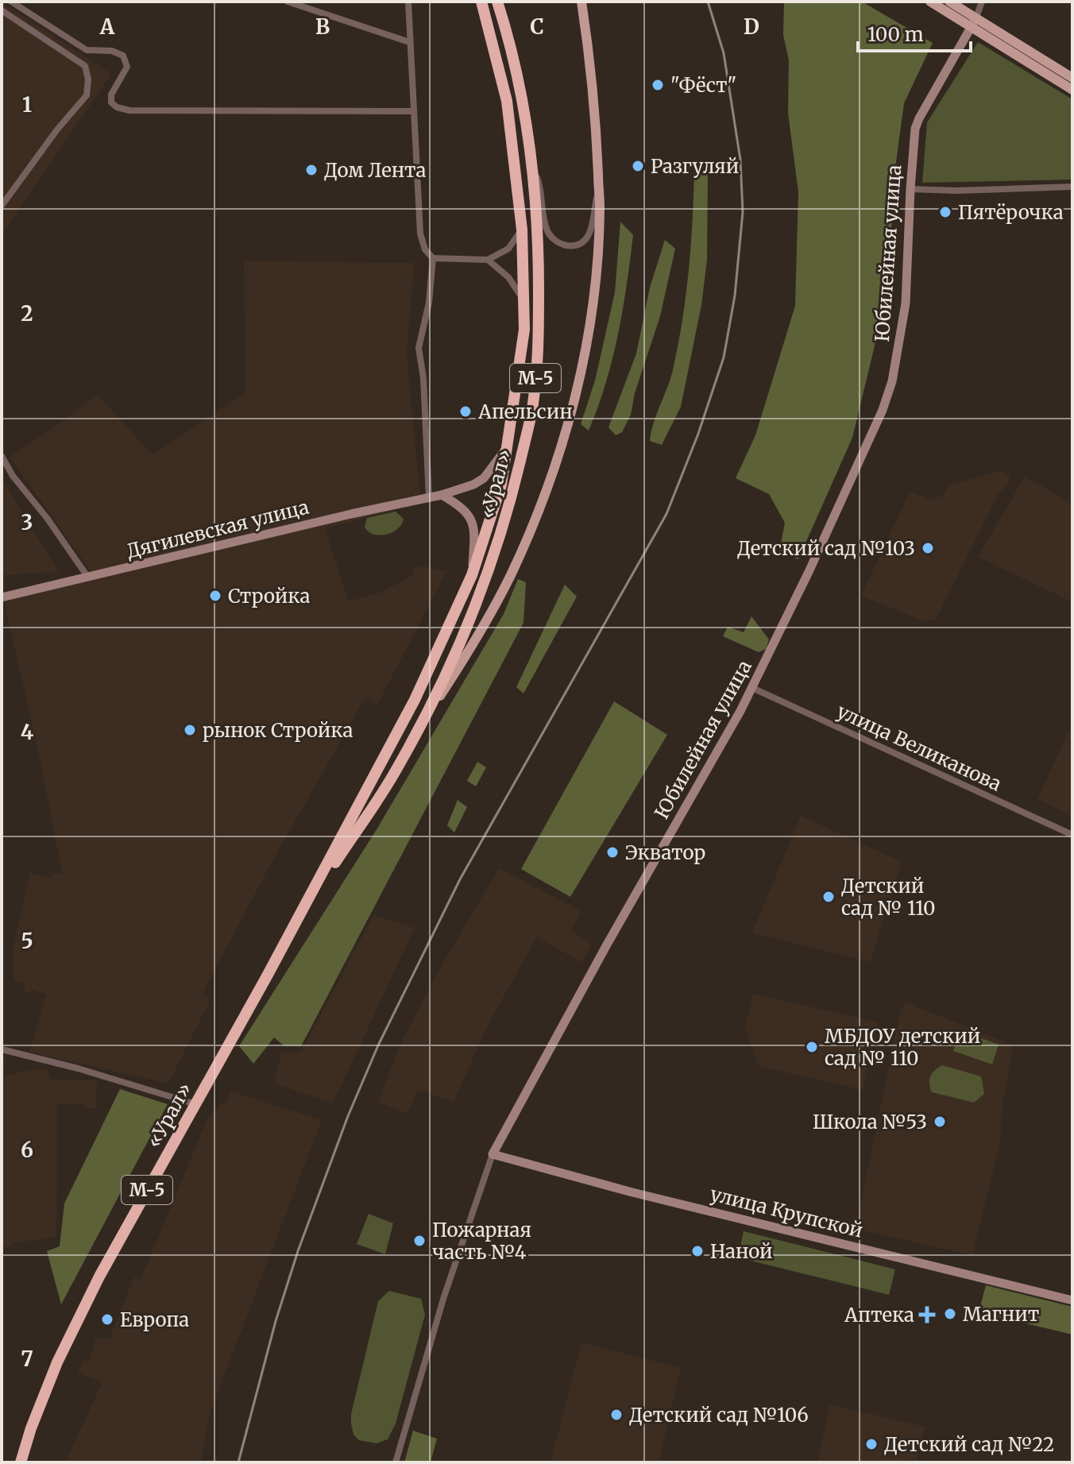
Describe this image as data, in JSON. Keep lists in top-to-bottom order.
{
  "streets": {
    "highway": ["М-5", "«Урал»"],
    "street": [
      "Юбилейная улица",
      "Дягилевская улица",
      "улица Великанова",
      "улица Крупской"
    ]
  },
  "crossings": [
    ["Юбилейная улица", "улица Великанова"],
    ["Юбилейная улица", "улица Крупской"],
    ["«Урал»", "Дягилевская улица"]
  ],
  "places": {
    "other": [
      "\"Фёст\"",
      "Разгуляй",
      "Дом Лента",
      "Пятёрочка",
      "Апельсин",
      "Детский сад №103",
      "Стройка",
      "рынок Стройка",
      "Экватор",
      "Детский сад № 110",
      "МБДОУ детский сад № 110",
      "Школа №53",
      "Пожарная часть №4",
      "Наной",
      "Магнит",
      "Европа",
      "Детский сад №106",
      "Детский сад №22"
    ],
    "health": ["Аптека"]
  },
  "scale_bar": "100 m",
  "grid": {
    "columns": [
      "A",
      "B",
      "C",
      "D"
    ],
    "rows": [
      "1",
      "2",
      "3",
      "4",
      "5",
      "6",
      "7"
    ]
  }
}
